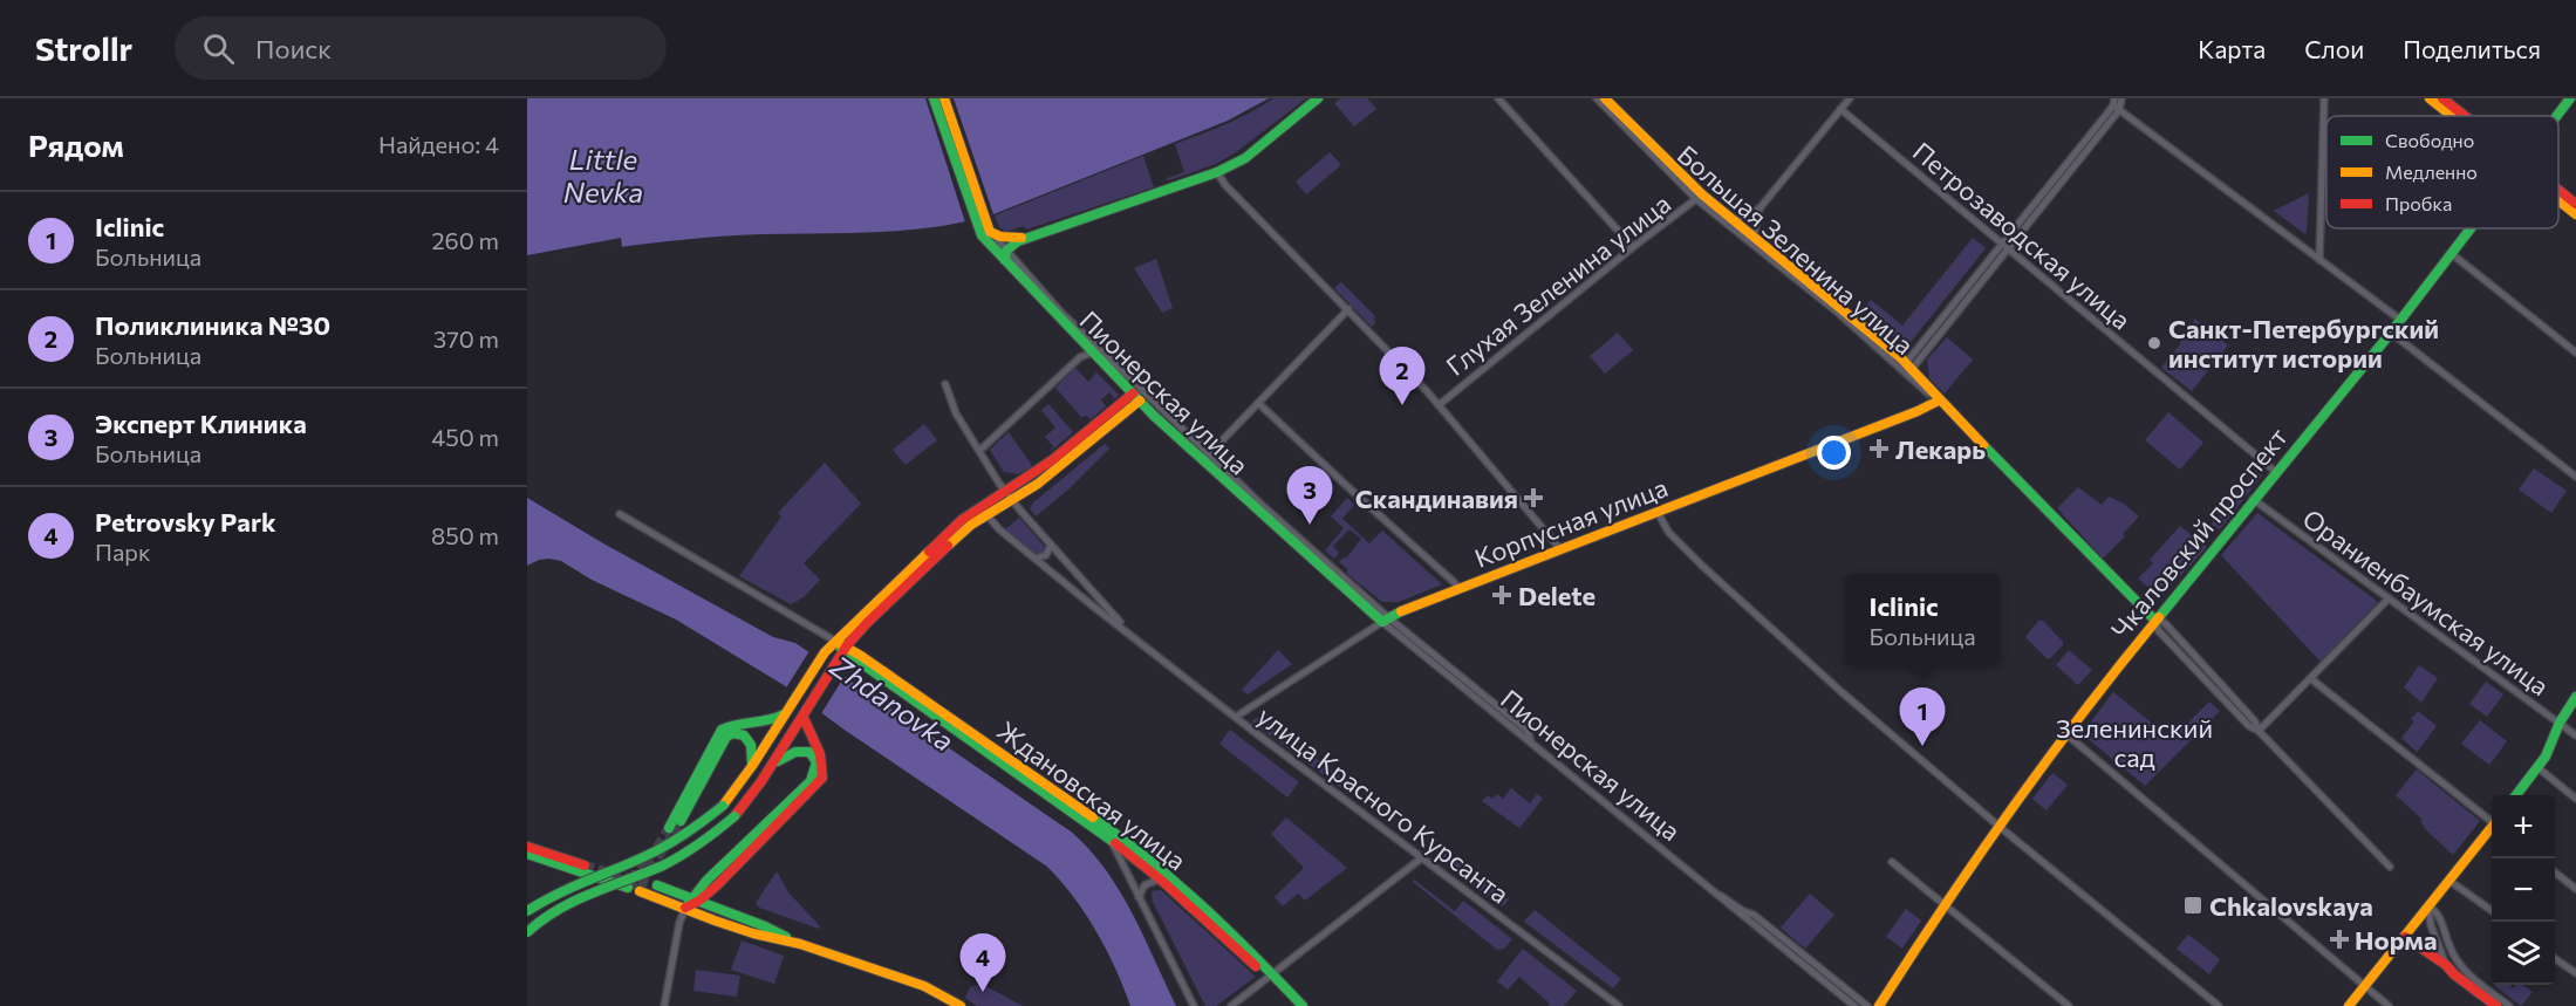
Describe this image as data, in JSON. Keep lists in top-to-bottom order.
{
  "streets": {
    "main road": [
      "Большая Зеленина улица",
      "Пионерская улица",
      "Корпусная улица",
      "Чкаловский проспект",
      "Ждановская улица"
    ],
    "street": [
      "Петрозаводская улица",
      "Глухая Зеленина улица",
      "Ораниенбаумская улица",
      "улица Красного Курсанта"
    ]
  },
  "crossings": [
    ["Петрозаводская улица", "Чкаловский проспект"],
    ["Большая Зеленина улица", "Глухая Зеленина улица"],
    ["Большая Зеленина улица", "Корпусная улица"],
    ["Большая Зеленина улица", "Чкаловский проспект"],
    ["Пионерская улица", "Корпусная улица"],
    ["Корпусная улица", "улица Красного Курсанта"],
    ["Чкаловский проспект", "Ораниенбаумская улица"]
  ],
  "water": ["Little Nevka", "Zhdanovka"],
  "parks": ["Зеленинский сад"],
  "places": {
    "other": ["Санкт-Петербургский институт истории"],
    "health": [
      "Лекарь",
      "Скандинавия",
      "Delete",
      "Норма"
    ],
    "transit": ["Chkalovskaya"]
  },
  "legend": ["Свободно", "Медленно", "Пробка"],
  "page": {
    "header": "Strollr",
    "search": "Поиск",
    "nav": ["Карта", "Слои", "Поделиться"],
    "heading": ["Рядом", "Найдено: 4"],
    "list": [
      {
        "mark": "1",
        "name": "Iclinic",
        "note": "Больница",
        "value": "260 m"
      },
      {
        "mark": "2",
        "name": "Поликлиника №30",
        "note": "Больница",
        "value": "370 m"
      },
      {
        "mark": "3",
        "name": "Эксперт Клиника",
        "note": "Больница",
        "value": "450 m"
      },
      {
        "mark": "4",
        "name": "Petrovsky Park",
        "note": "Парк",
        "value": "850 m"
      }
    ],
    "pins": [
      "2",
      "3",
      "1",
      "4"
    ],
    "popup": ["Iclinic", "Больница"],
    "map_buttons": ["+", "−"]
  }
}
